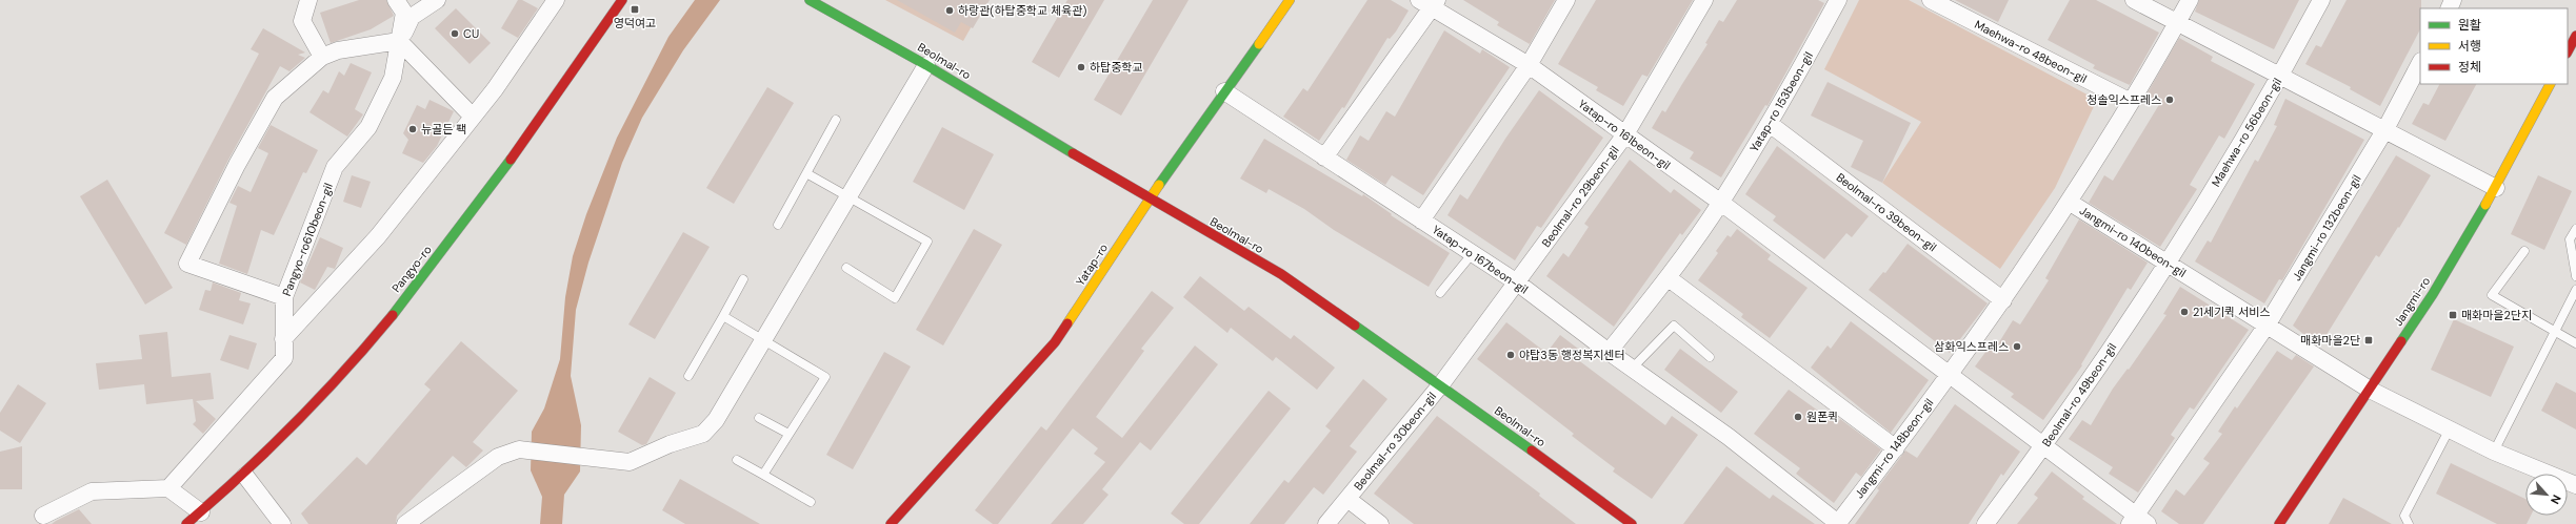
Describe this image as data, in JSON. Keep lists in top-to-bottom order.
{
  "streets": {
    "street": [
      "Maehwa-ro 48beon-gil",
      "Beolmal-ro",
      "Yatap-ro 153beon-gil",
      "Maehwa-ro 56beon-gil",
      "Yatap-ro 161beon-gil",
      "Beolmal-ro 29beon-gil",
      "Beolmal-ro 39beon-gil",
      "Jangmi-ro 132beon-gil",
      "Pangyo-ro610beon-gil",
      "Jangmi-ro 140beon-gil",
      "Yatap-ro 167beon-gil",
      "Yatap-ro",
      "Pangyo-ro",
      "Jangmi-ro",
      "Beolmal-ro 49beon-gil",
      "Beolmal-ro 30beon-gil",
      "Jangmi-ro 148beon-gil"
    ]
  },
  "crossings": [
    ["Beolmal-ro", "Beolmal-ro 29beon-gil"],
    ["Beolmal-ro", "Yatap-ro"],
    ["Beolmal-ro", "Beolmal-ro 30beon-gil"],
    ["Yatap-ro 153beon-gil", "Yatap-ro 161beon-gil"],
    ["Yatap-ro 153beon-gil", "Beolmal-ro 39beon-gil"],
    ["Maehwa-ro 56beon-gil", "Jangmi-ro 140beon-gil"],
    ["Maehwa-ro 56beon-gil", "Beolmal-ro 49beon-gil"],
    ["Yatap-ro 161beon-gil", "Beolmal-ro 29beon-gil"],
    ["Yatap-ro 161beon-gil", "Jangmi-ro 140beon-gil"],
    ["Yatap-ro 161beon-gil", "Yatap-ro 167beon-gil"],
    ["Yatap-ro 161beon-gil", "Jangmi-ro 148beon-gil"],
    ["Beolmal-ro 29beon-gil", "Yatap-ro 167beon-gil"],
    ["Beolmal-ro 29beon-gil", "Beolmal-ro 30beon-gil"],
    ["Beolmal-ro 39beon-gil", "Jangmi-ro 140beon-gil"],
    ["Jangmi-ro 132beon-gil", "Jangmi-ro 140beon-gil"],
    ["Jangmi-ro 140beon-gil", "Jangmi-ro"],
    ["Jangmi-ro 140beon-gil", "Beolmal-ro 49beon-gil"],
    ["Jangmi-ro 140beon-gil", "Jangmi-ro 148beon-gil"],
    ["Yatap-ro 167beon-gil", "Yatap-ro"],
    ["Yatap-ro 167beon-gil", "Jangmi-ro 148beon-gil"]
  ],
  "places": {
    "transit": ["영덕여고", "매화마을2단지", "매화마을2단"],
    "other": [
      "하랑관(하탑중학교 체육관)",
      "CU",
      "하탑중학교",
      "청솔익스프레스",
      "뉴골든 팩",
      "21세기퀵 서비스",
      "삼화익스프레스",
      "야탑3동 행정복지센터",
      "원폰퀵"
    ]
  },
  "legend": ["원활", "서행", "정체"],
  "north": "bottom right"
}
